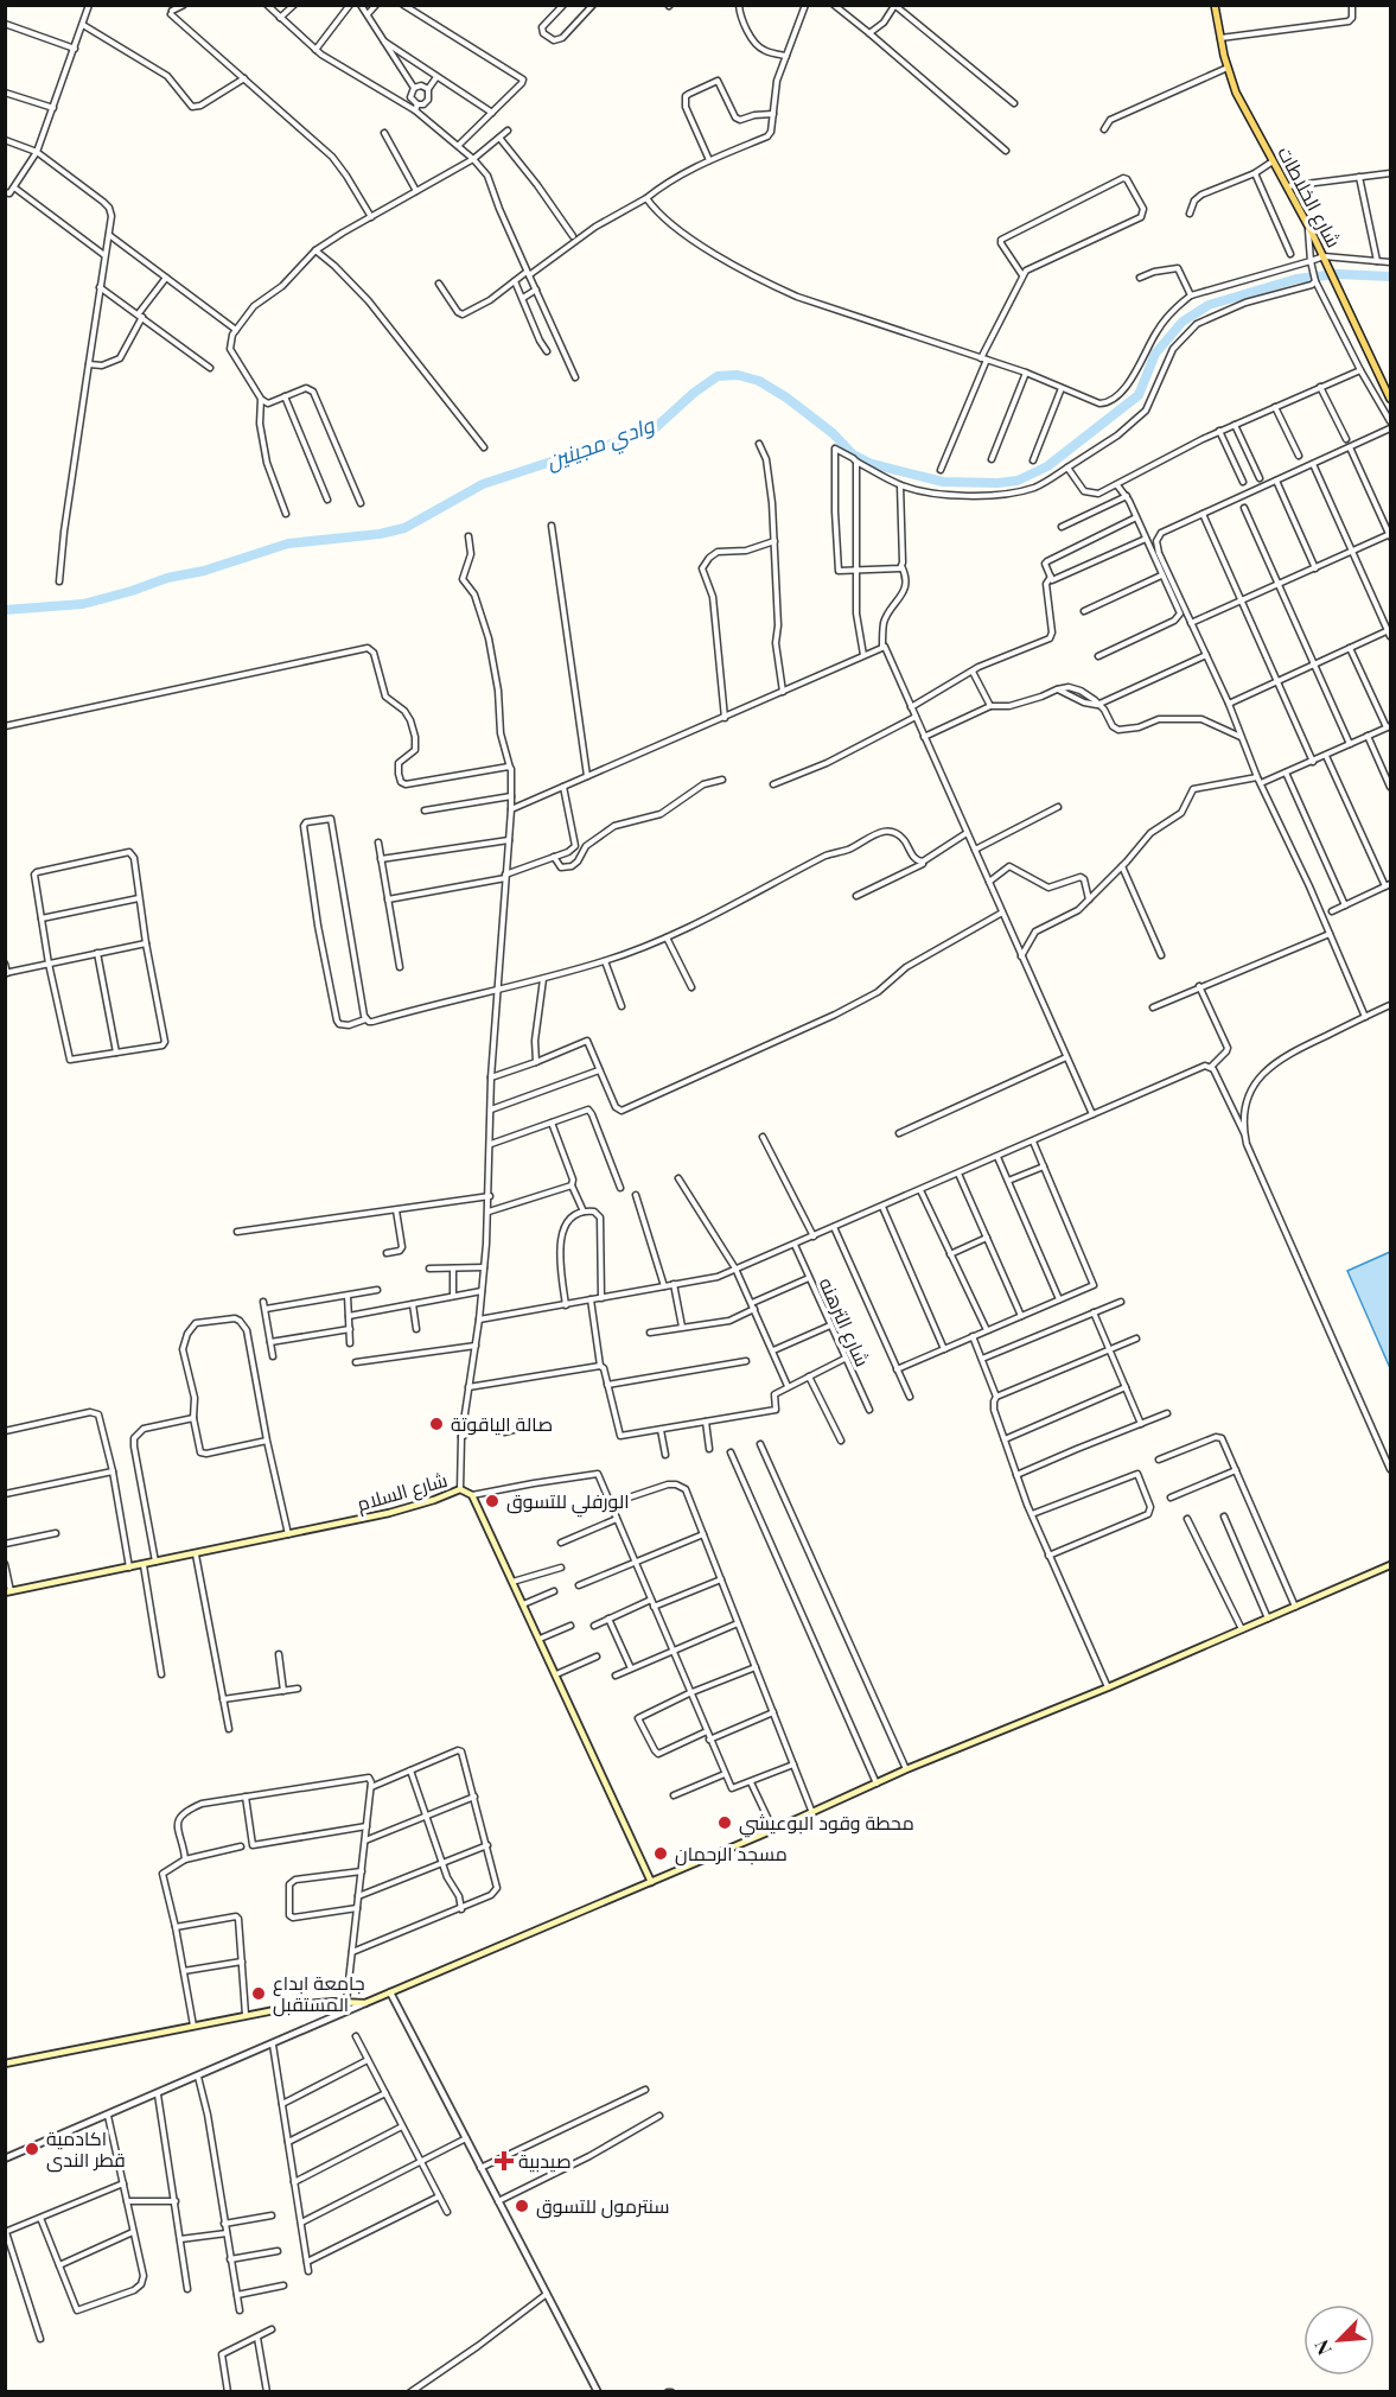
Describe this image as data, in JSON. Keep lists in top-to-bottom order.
{
  "streets": {
    "main road": ["شارع الخلاطات", "شارع السلام"],
    "street": ["شارع الترهنه"]
  },
  "water": ["وادي مجينين"],
  "places": {
    "other": [
      "صالة الياقوتة",
      "الورفلي للتسوق",
      "محطة وقود البوعيشي",
      "مسجد الرحمان",
      "جامعة ابداع المستقبل",
      "اكادمية قطر الندى",
      "سنترمول للتسوق"
    ],
    "health": ["صيدبية"]
  },
  "north": "bottom left"
}
